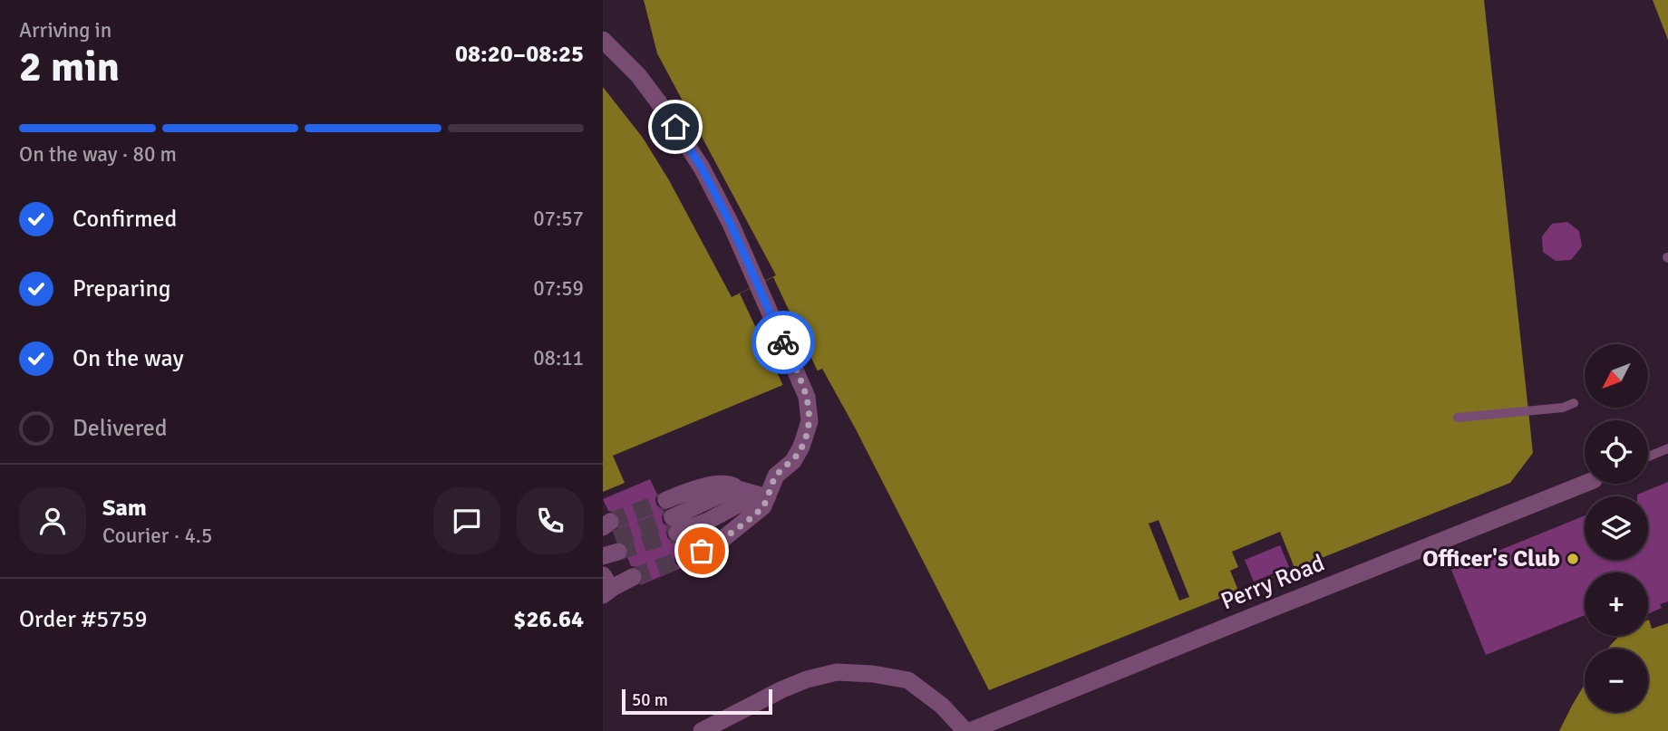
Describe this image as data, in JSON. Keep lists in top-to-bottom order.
{
  "streets": {
    "street": ["Perry Road"]
  },
  "places": ["Officer's Club"],
  "scale_bar": "50 m",
  "north": "bottom left",
  "page": {
    "heading": ["2 min", "Arriving in", "08:20–08:25"],
    "panel": [
      "Sam",
      "Courier · 4.5",
      "Order #5759",
      "$26.64"
    ],
    "bar": "On the way · 80 m",
    "list": [
      ["Confirmed", "07:57"],
      ["Preparing", "07:59"],
      ["On the way", "08:11"],
      "Delivered"
    ],
    "map_buttons": ["+", "−"],
    "scale": "50 m"
  }
}
